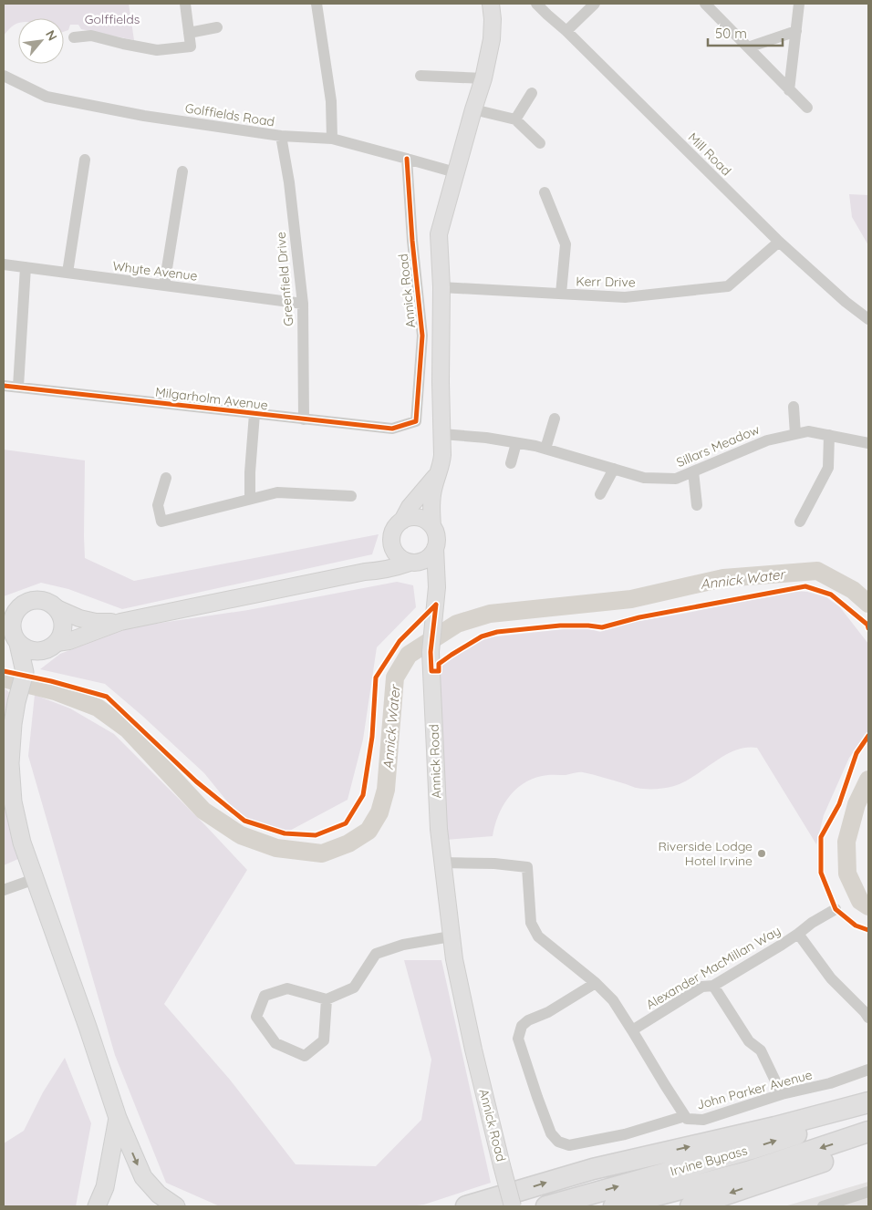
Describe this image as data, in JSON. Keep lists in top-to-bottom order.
{
  "streets": {
    "highway": ["Irvine Bypass"],
    "main road": ["Annick Road"],
    "street": [
      "Golffields Road",
      "Mill Road",
      "Whyte Avenue",
      "Greenfield Drive",
      "Kerr Drive",
      "Milgarholm Avenue",
      "Sillars Meadow",
      "Alexander MacMillan Way",
      "John Parker Avenue"
    ]
  },
  "crossings": [
    ["Golffields Road", "Greenfield Drive"],
    ["Golffields Road", "Annick Road"],
    ["Mill Road", "Kerr Drive"],
    ["Whyte Avenue", "Greenfield Drive"],
    ["Greenfield Drive", "Milgarholm Avenue"],
    ["Annick Road", "Milgarholm Avenue"]
  ],
  "water": ["Annick Water"],
  "parks": ["Golffields"],
  "places": ["Riverside Lodge Hotel Irvine"],
  "scale_bar": "50 m",
  "north": "top right"
}
